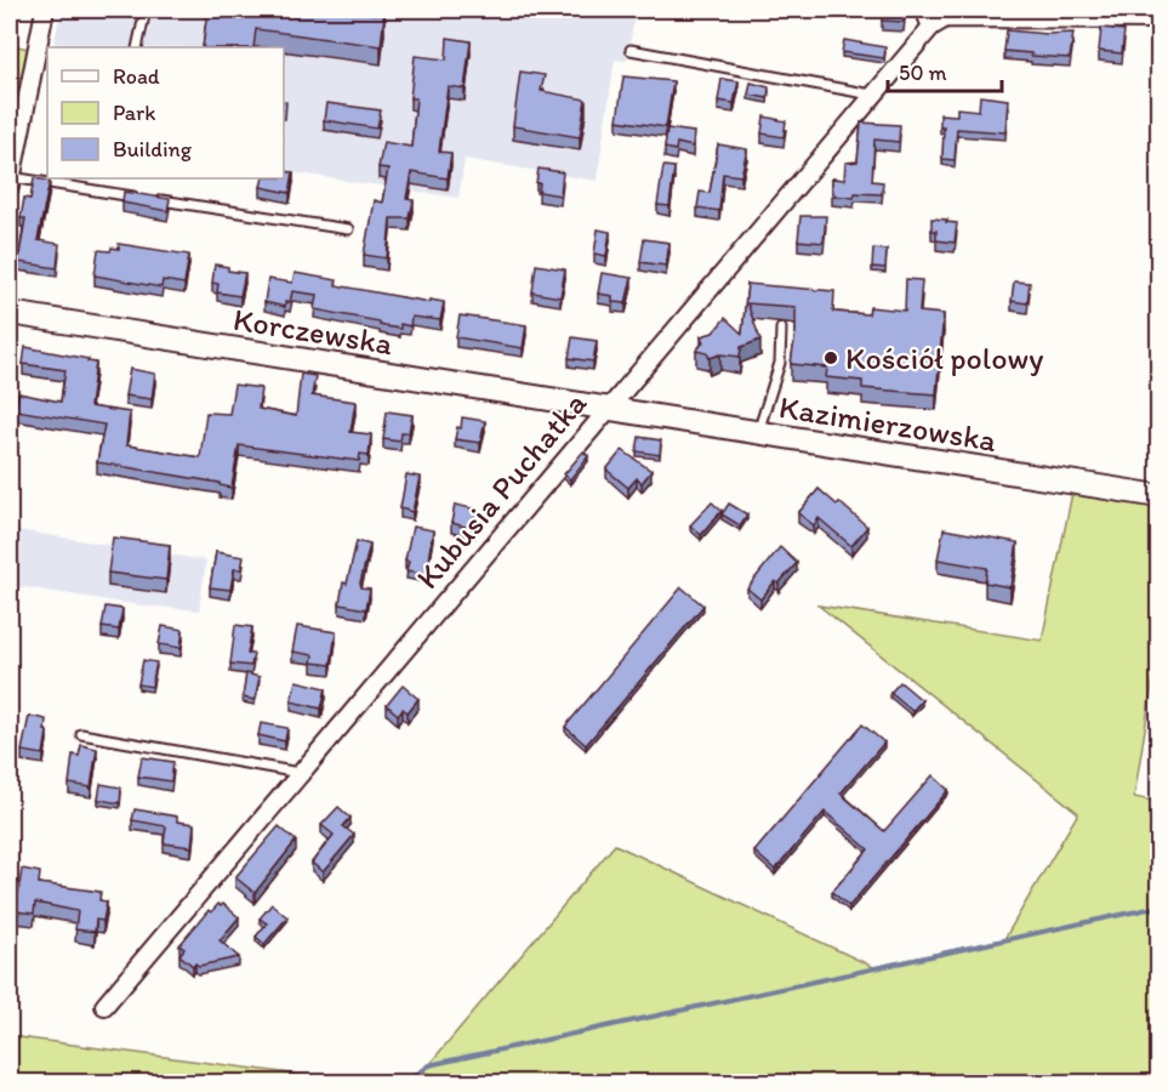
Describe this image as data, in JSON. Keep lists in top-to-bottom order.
{
  "streets": {
    "street": ["Korczewska", "Kazimierzowska", "Kubusia Puchatka"]
  },
  "crossings": [
    ["Korczewska", "Kazimierzowska"],
    ["Korczewska", "Kubusia Puchatka"],
    ["Kazimierzowska", "Kubusia Puchatka"]
  ],
  "places": ["Kościół polowy"],
  "legend": ["Road", "Park", "Building"],
  "scale_bar": "50 m"
}
